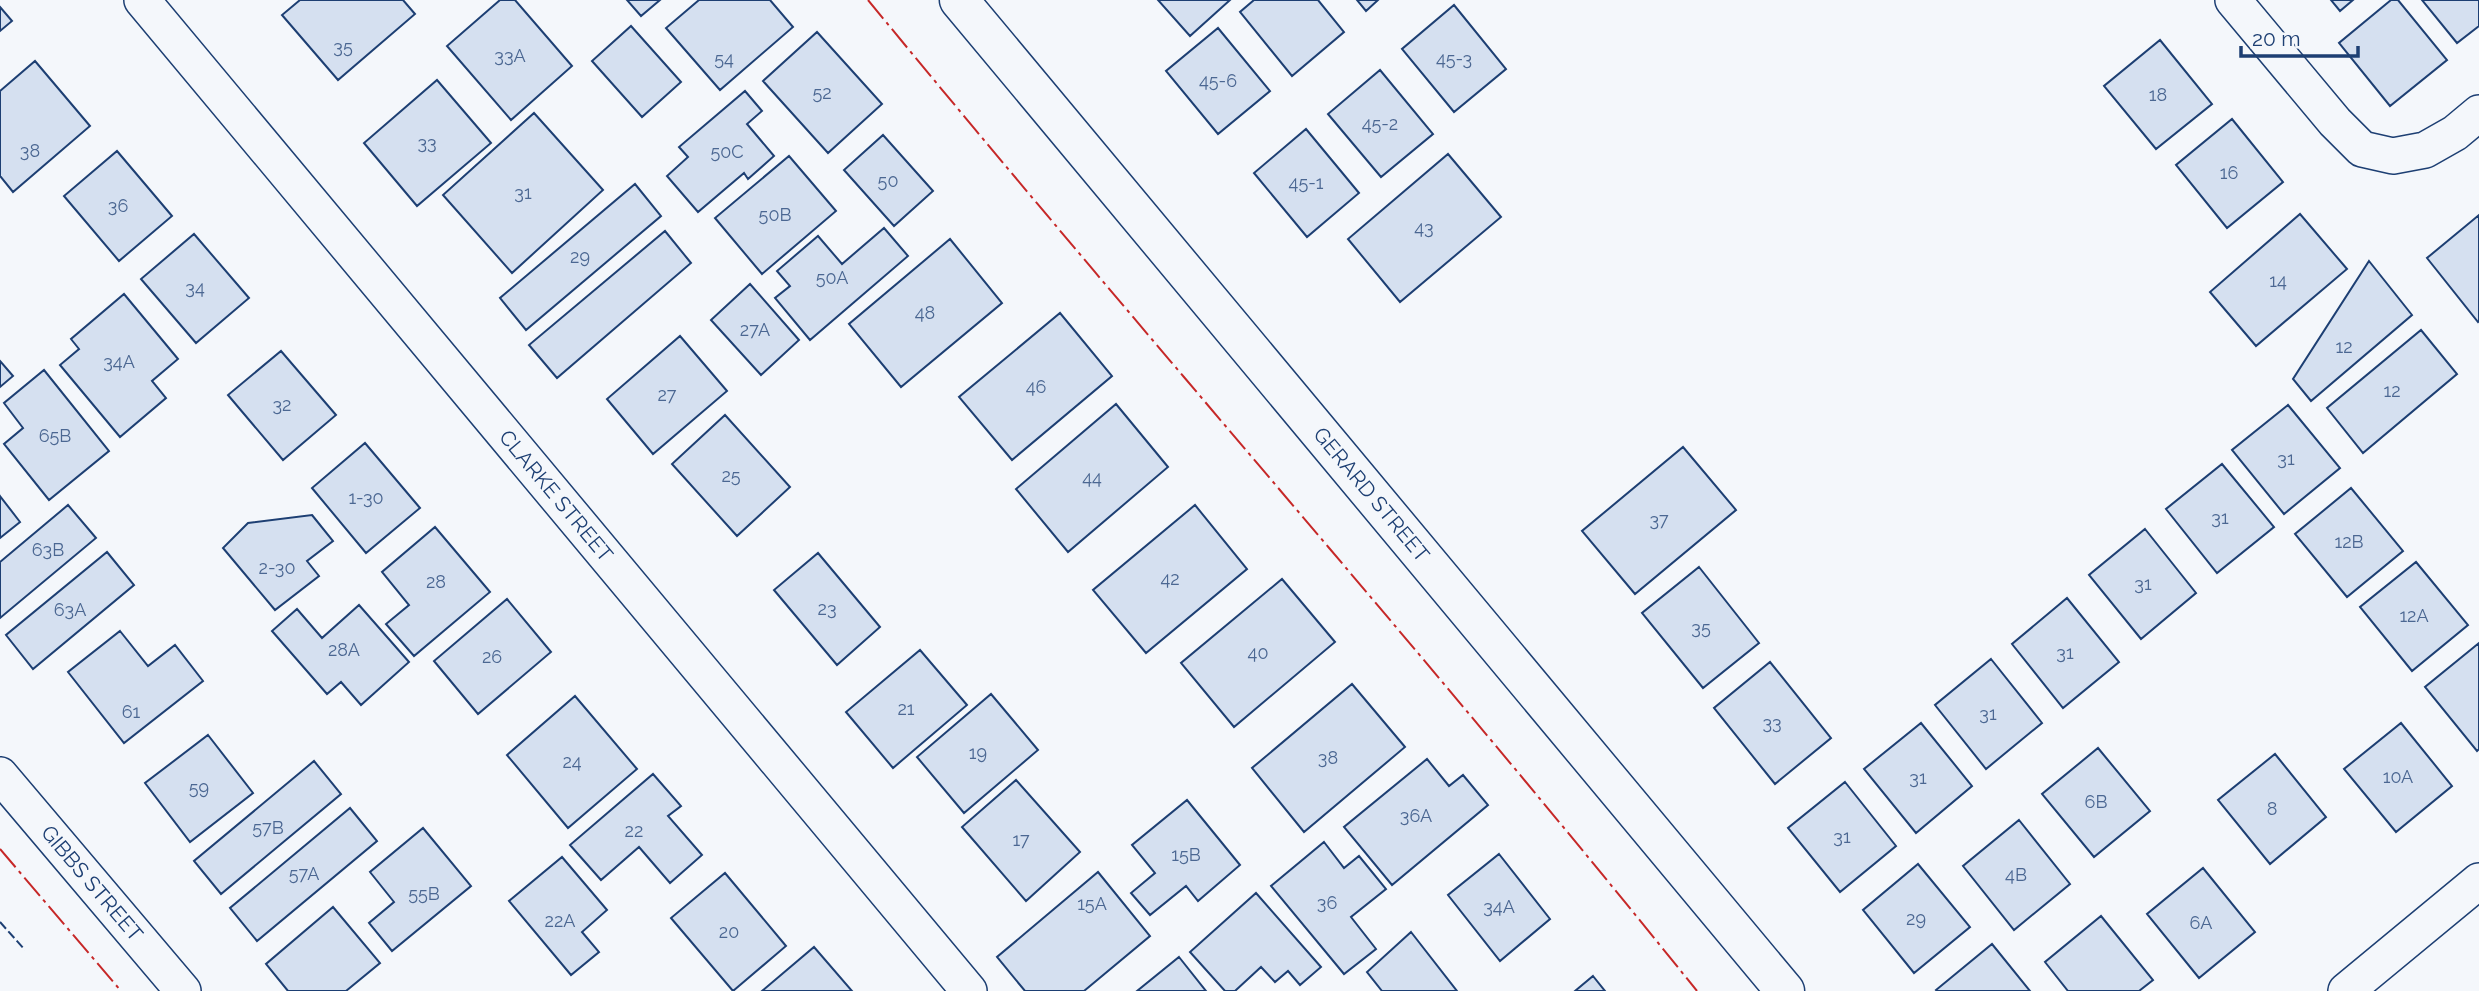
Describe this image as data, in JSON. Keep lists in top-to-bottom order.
{
  "streets": {
    "street": ["CLARKE STREET", "GERARD STREET", "GIBBS STREET"]
  },
  "house_numbers": [
    "35",
    "33A",
    "54",
    "45-3",
    "45-6",
    "52",
    "18",
    "45-2",
    "33",
    "38",
    "50C",
    "16",
    "50",
    "45-1",
    "31",
    "36",
    "50B",
    "43",
    "29",
    "50A",
    "14",
    "34",
    "48",
    "27A",
    "12",
    "34A",
    "46",
    "12",
    "27",
    "32",
    "65B",
    "31",
    "25",
    "44",
    "1-30",
    "31",
    "37",
    "12B",
    "63B",
    "2-30",
    "42",
    "28",
    "31",
    "23",
    "63A",
    "12A",
    "35",
    "28A",
    "40",
    "31",
    "26",
    "21",
    "61",
    "31",
    "33",
    "19",
    "38",
    "24",
    "10A",
    "31",
    "59",
    "6B",
    "8",
    "36A",
    "57B",
    "22",
    "31",
    "17",
    "15B",
    "57A",
    "4B",
    "55B",
    "36",
    "15A",
    "34A",
    "29",
    "22A",
    "6A",
    "20"
  ],
  "scale_bar": "20 m"
}
